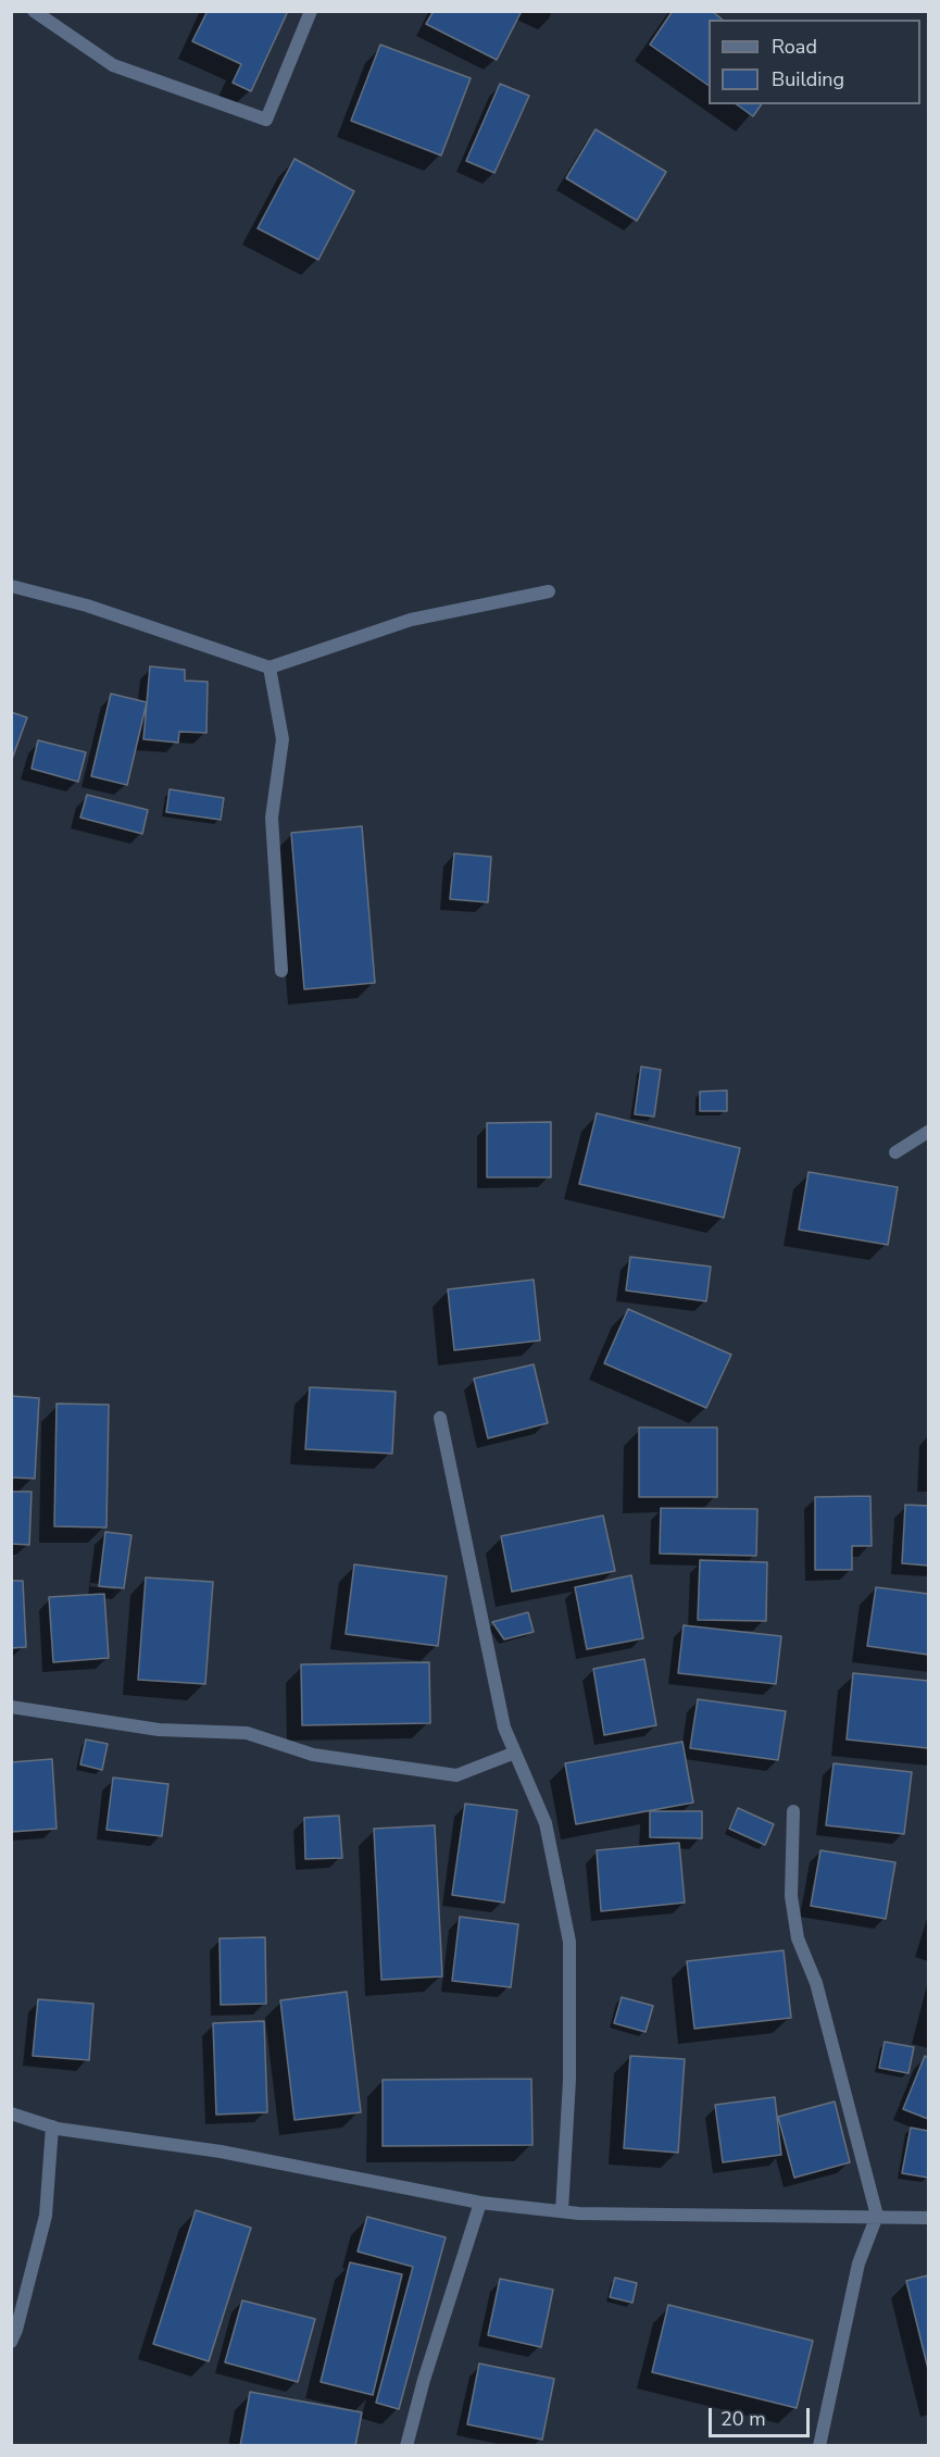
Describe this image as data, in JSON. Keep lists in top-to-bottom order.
{
  "legend": ["Road", "Building"],
  "scale_bar": "20 m"
}
